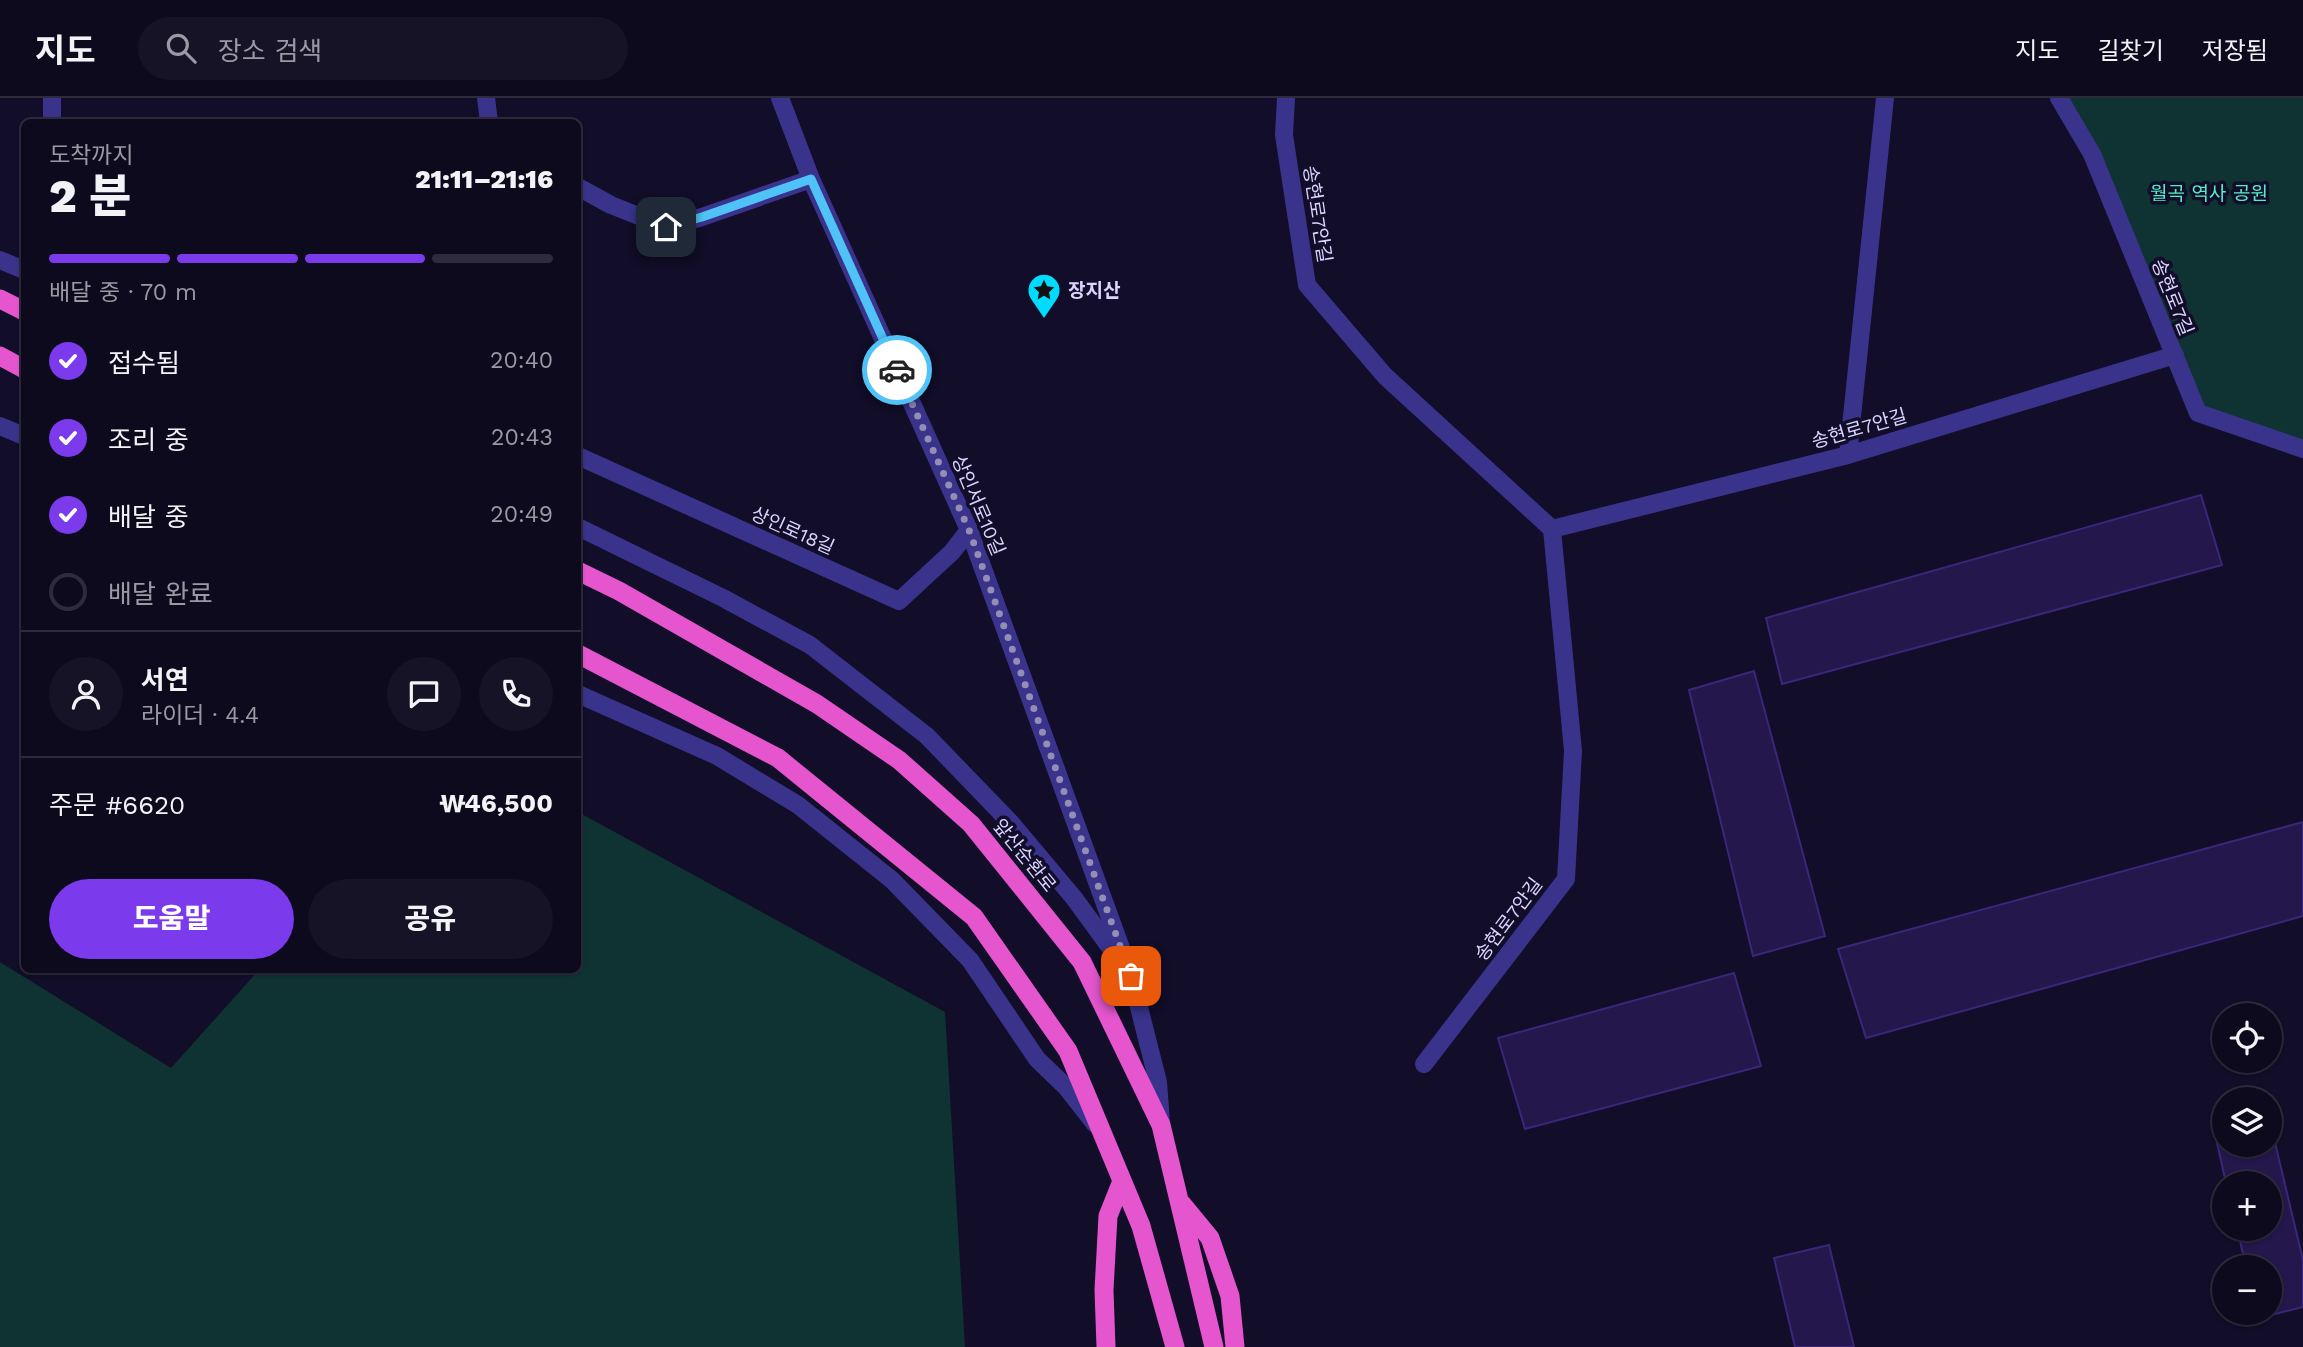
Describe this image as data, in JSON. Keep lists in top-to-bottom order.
{
  "streets": {
    "highway": ["앞산순환로"],
    "street": [
      "송현로7안길",
      "송현로7길",
      "상인서로10길",
      "상인로18길"
    ]
  },
  "crossings": [
    ["송현로7안길", "송현로7길"],
    ["상인서로10길", "상인로18길"],
    ["상인서로10길", "앞산순환로"]
  ],
  "parks": ["월곡 역사 공원"],
  "places": {
    "place": ["장지산"]
  },
  "page": {
    "header": "지도",
    "search": "장소 검색",
    "nav": ["지도", "길찾기", "저장됨"],
    "heading": ["2 분", "도착까지", "21:11–21:16"],
    "panel": [
      "서연",
      "라이더 · 4.4",
      "주문 #6620",
      "₩46,500"
    ],
    "bar": "배달 중 · 70 m",
    "list": [
      ["접수됨", "20:40"],
      ["조리 중", "20:43"],
      ["배달 중", "20:49"],
      "배달 완료"
    ],
    "buttons": ["도움말", "공유"],
    "map_buttons": ["+", "−"]
  }
}
